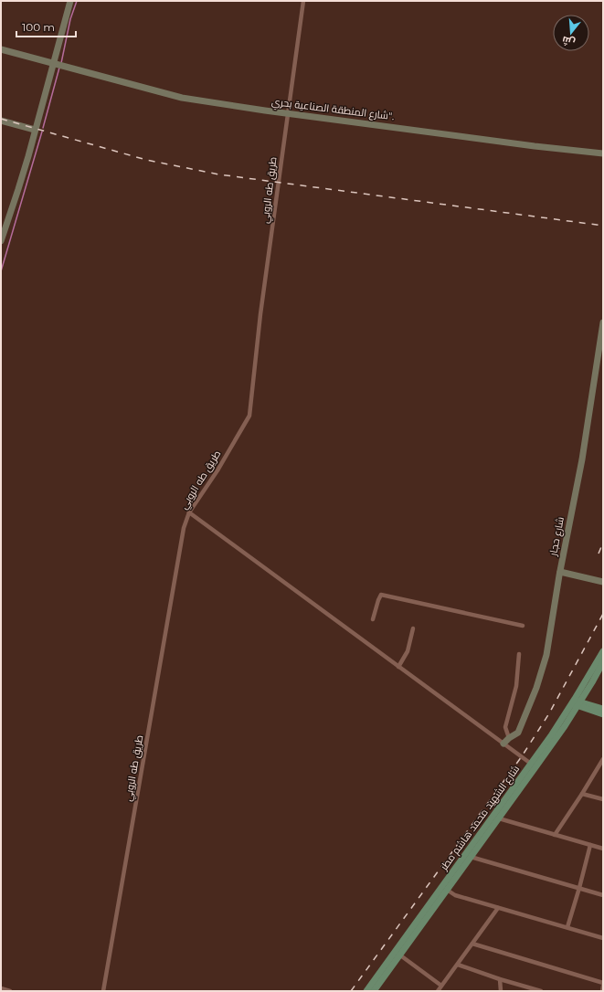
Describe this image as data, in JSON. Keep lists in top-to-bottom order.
{
  "streets": {
    "main road": ["شارع الشهيد محمد هاشم مطر"],
    "street": ["شارع المنطقة الصناعية بحري\".", "طريق طه الروبي", "شارع حجار"]
  },
  "crossings": [
    ["شارع المنطقة الصناعية بحري\".", "طريق طه الروبي"]
  ],
  "scale_bar": "100 m",
  "north": "bottom"
}
